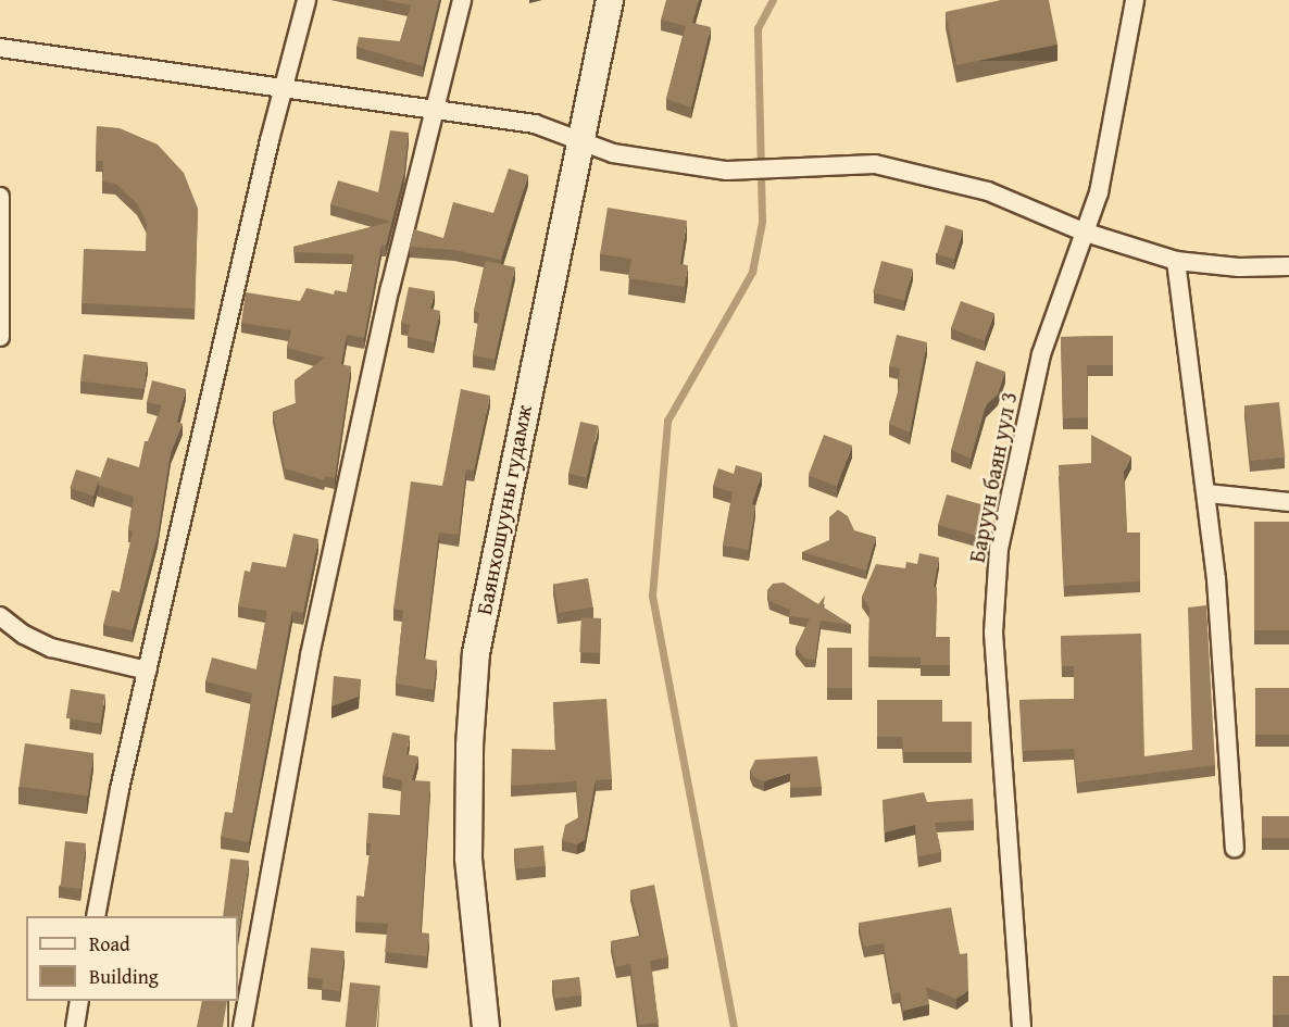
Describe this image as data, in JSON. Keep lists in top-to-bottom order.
{
  "streets": {
    "main road": ["Баянхошууны гудамж"],
    "street": ["Баруун баян уул 3"]
  },
  "legend": ["Road", "Building"]
}
